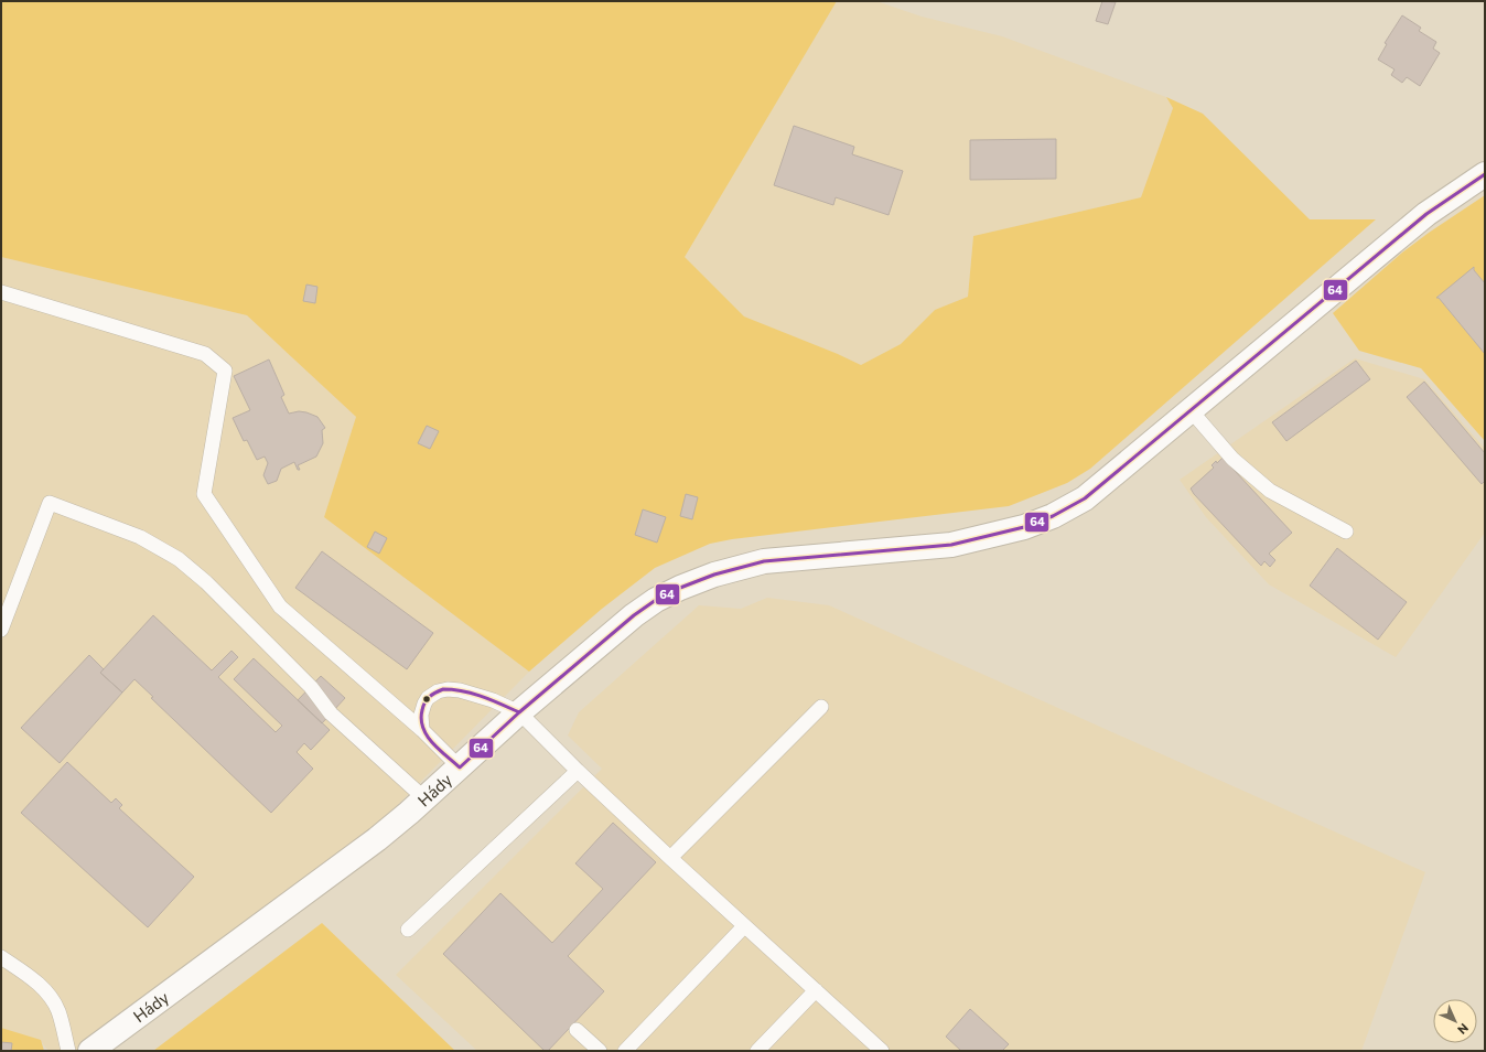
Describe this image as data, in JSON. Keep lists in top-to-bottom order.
{
  "streets": {
    "street": ["Hády"]
  },
  "lines": ["transit line 64"],
  "north": "bottom right"
}
